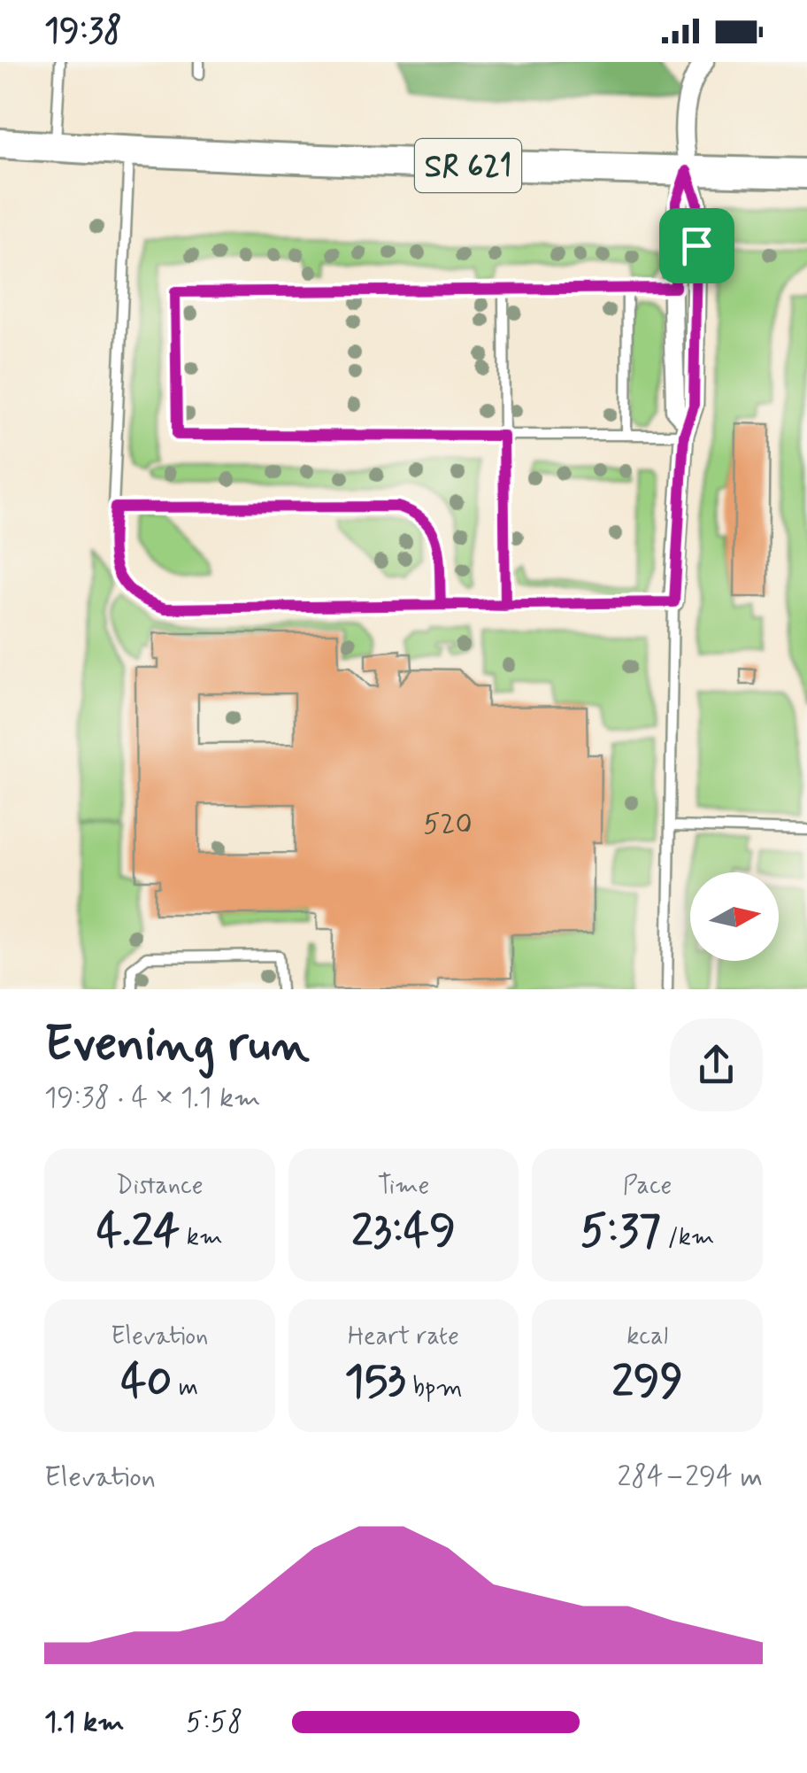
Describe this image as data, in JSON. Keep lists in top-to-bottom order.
{
  "streets": {
    "main road": ["SR 621"]
  },
  "house_numbers": ["520"],
  "north": "right",
  "page": {
    "status": "19:38",
    "heading": ["Evening run", "19:38 · 4 × 1.1 km"],
    "stats": [
      ["Distance", "4.24 km"],
      ["Time", "23:49"],
      ["Pace", "5:37 /km"],
      ["Elevation", "40 m"],
      ["Heart rate", "153 bpm"],
      ["kcal", "299"]
    ],
    "chart": ["Elevation", "284–294 m"],
    "list": [
      {
        "name": "1.1 km",
        "note": "5:58"
      }
    ]
  }
}
